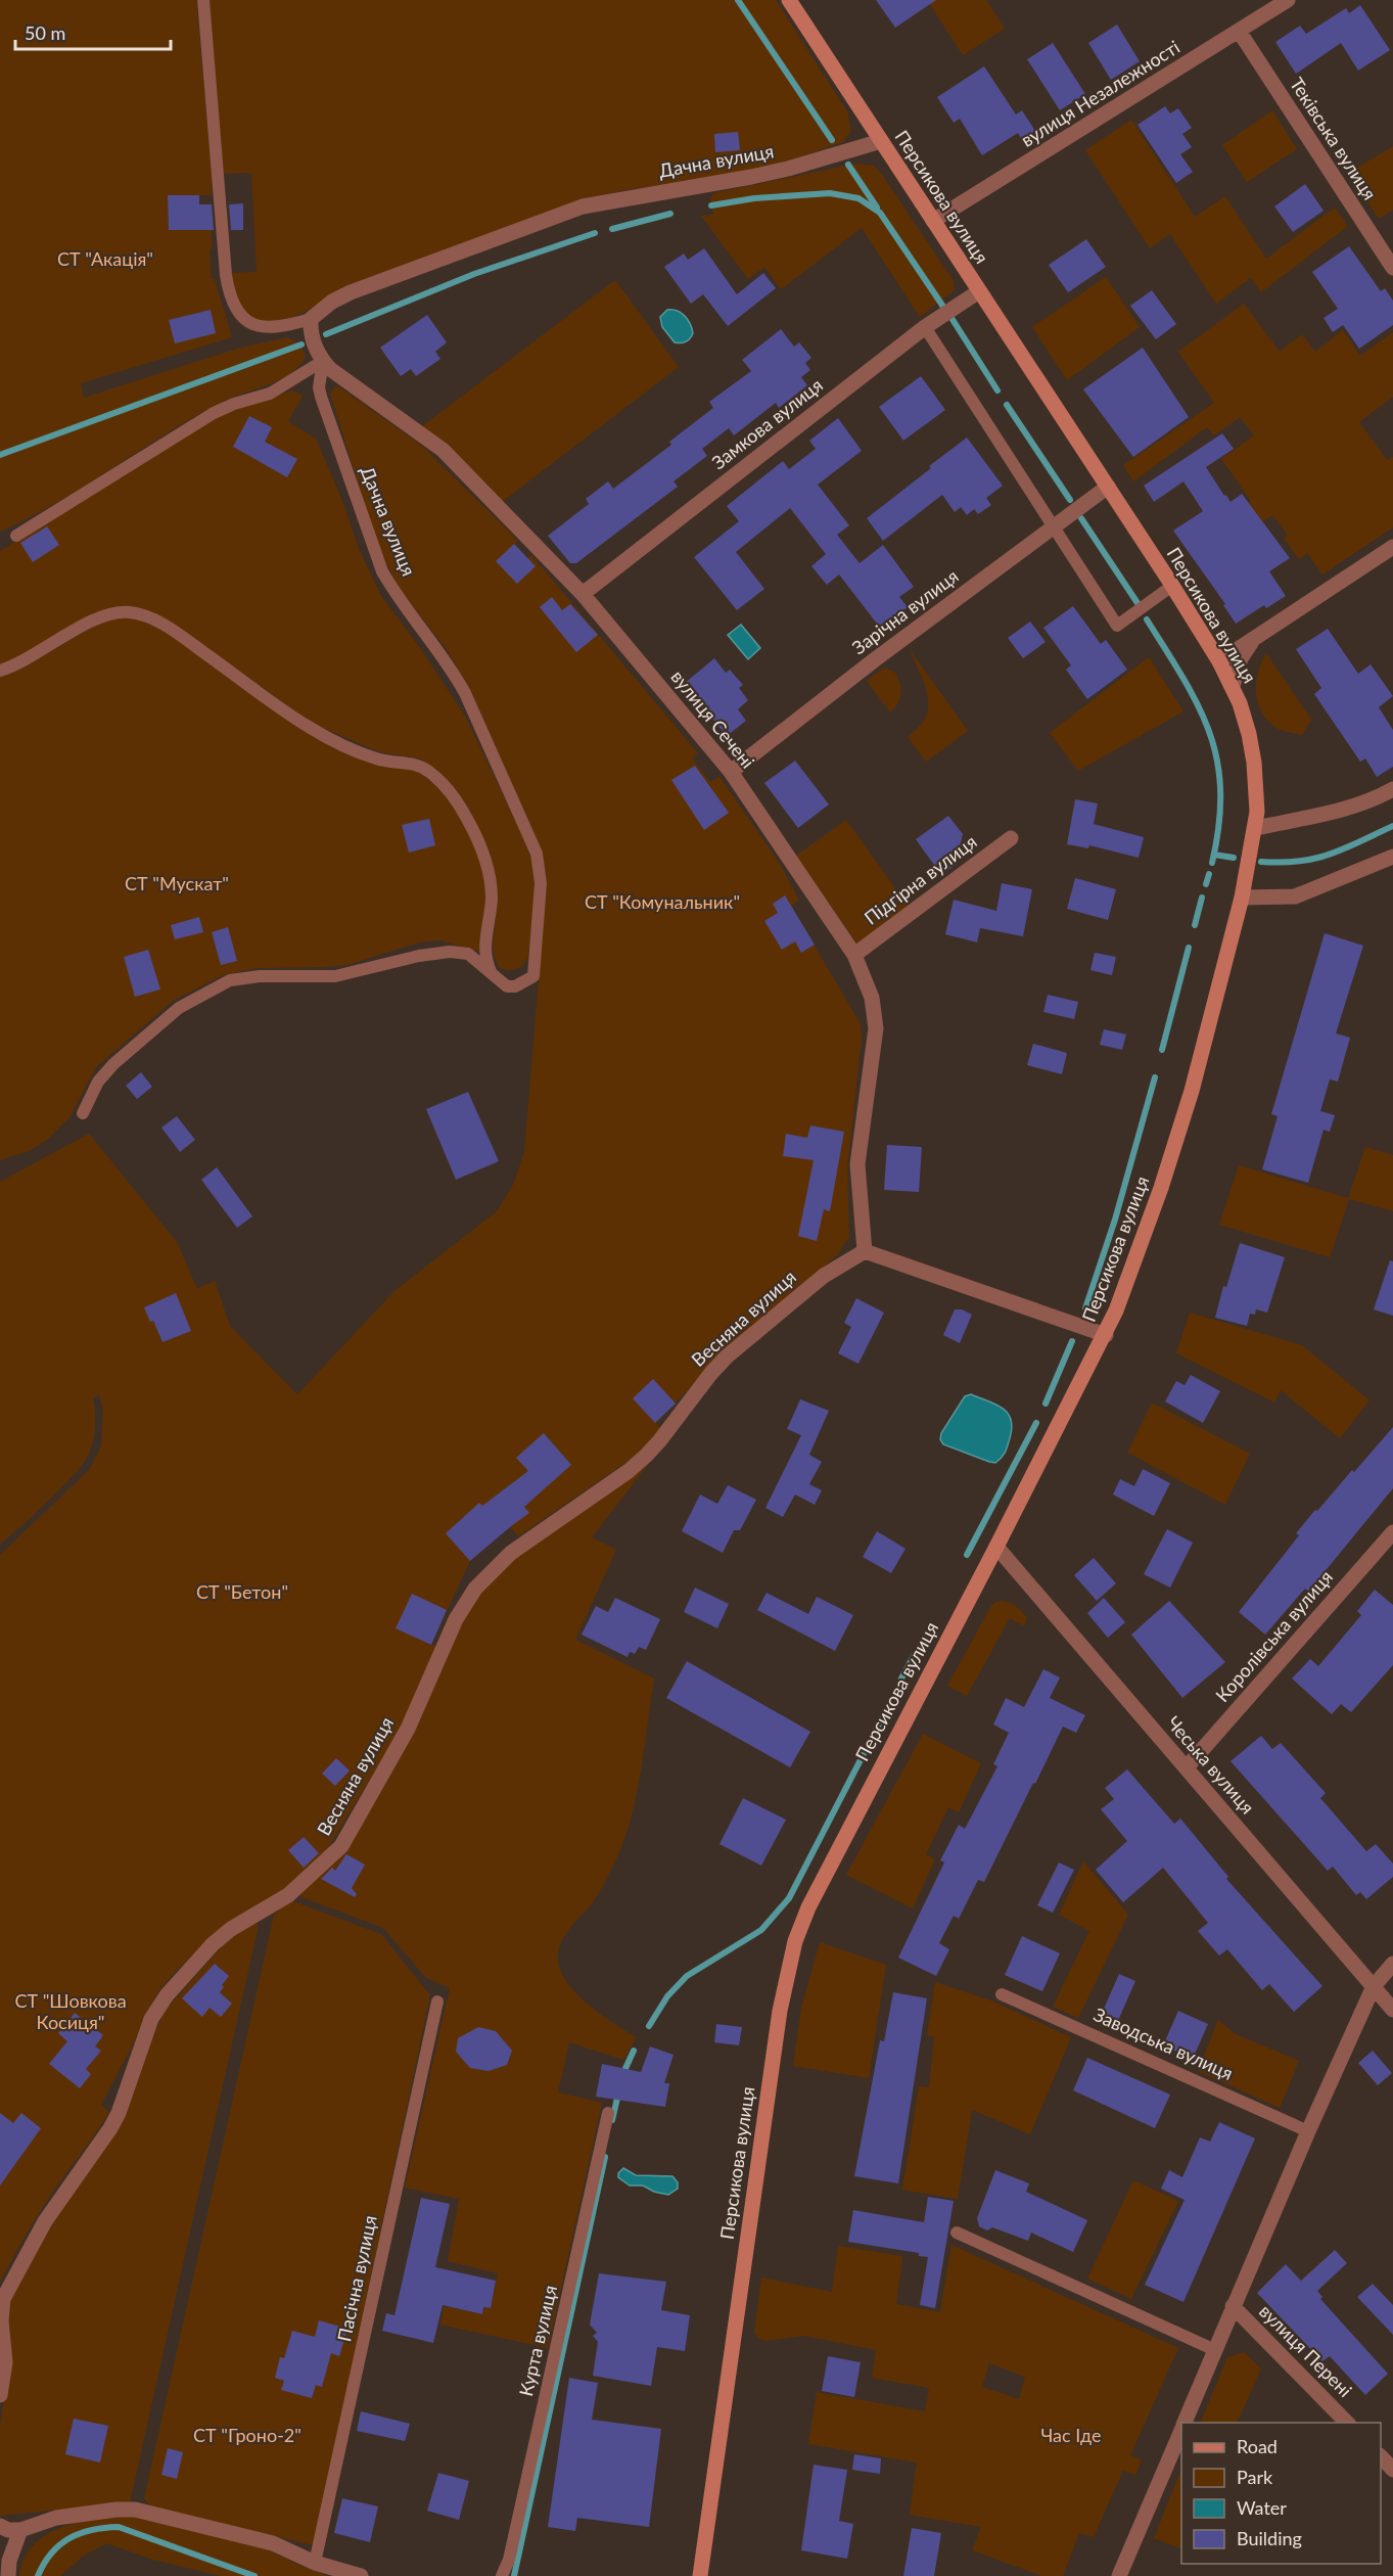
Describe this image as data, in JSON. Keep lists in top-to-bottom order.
{
  "streets": {
    "main road": ["Персикова вулиця"],
    "street": [
      "вулиця Незалежності",
      "Теківська вулиця",
      "Дачна вулиця",
      "Замкова вулиця",
      "Зарічна вулиця",
      "вулиця Сечені",
      "Підгірна вулиця",
      "Весняна вулиця",
      "Королівська вулиця",
      "Чеська вулиця",
      "вулиця Перені"
    ],
    "lane": ["Заводська вулиця", "Пасічна вулиця", "Курта вулиця"]
  },
  "crossings": [
    ["вулиця Незалежності", "Теківська вулиця"],
    ["вулиця Незалежності", "Персикова вулиця"],
    ["Дачна вулиця", "Персикова вулиця"],
    ["Дачна вулиця", "вулиця Сечені"],
    ["Персикова вулиця", "Замкова вулиця"],
    ["Персикова вулиця", "Зарічна вулиця"],
    ["Персикова вулиця", "Чеська вулиця"],
    ["Замкова вулиця", "вулиця Сечені"],
    ["Зарічна вулиця", "вулиця Сечені"],
    ["вулиця Сечені", "Підгірна вулиця"],
    ["вулиця Сечені", "Весняна вулиця"],
    ["Королівська вулиця", "Чеська вулиця"]
  ],
  "parks": [
    "СТ \"Акація\"",
    "СТ \"Мускат\"",
    "СТ \"Комунальник\"",
    "СТ \"Бетон\"",
    "СТ \"Шовкова Косиця\"",
    "СТ \"Гроно-2\"",
    "Час Іде"
  ],
  "legend": [
    "Road",
    "Park",
    "Water",
    "Building"
  ],
  "scale_bar": "50 m"
}
